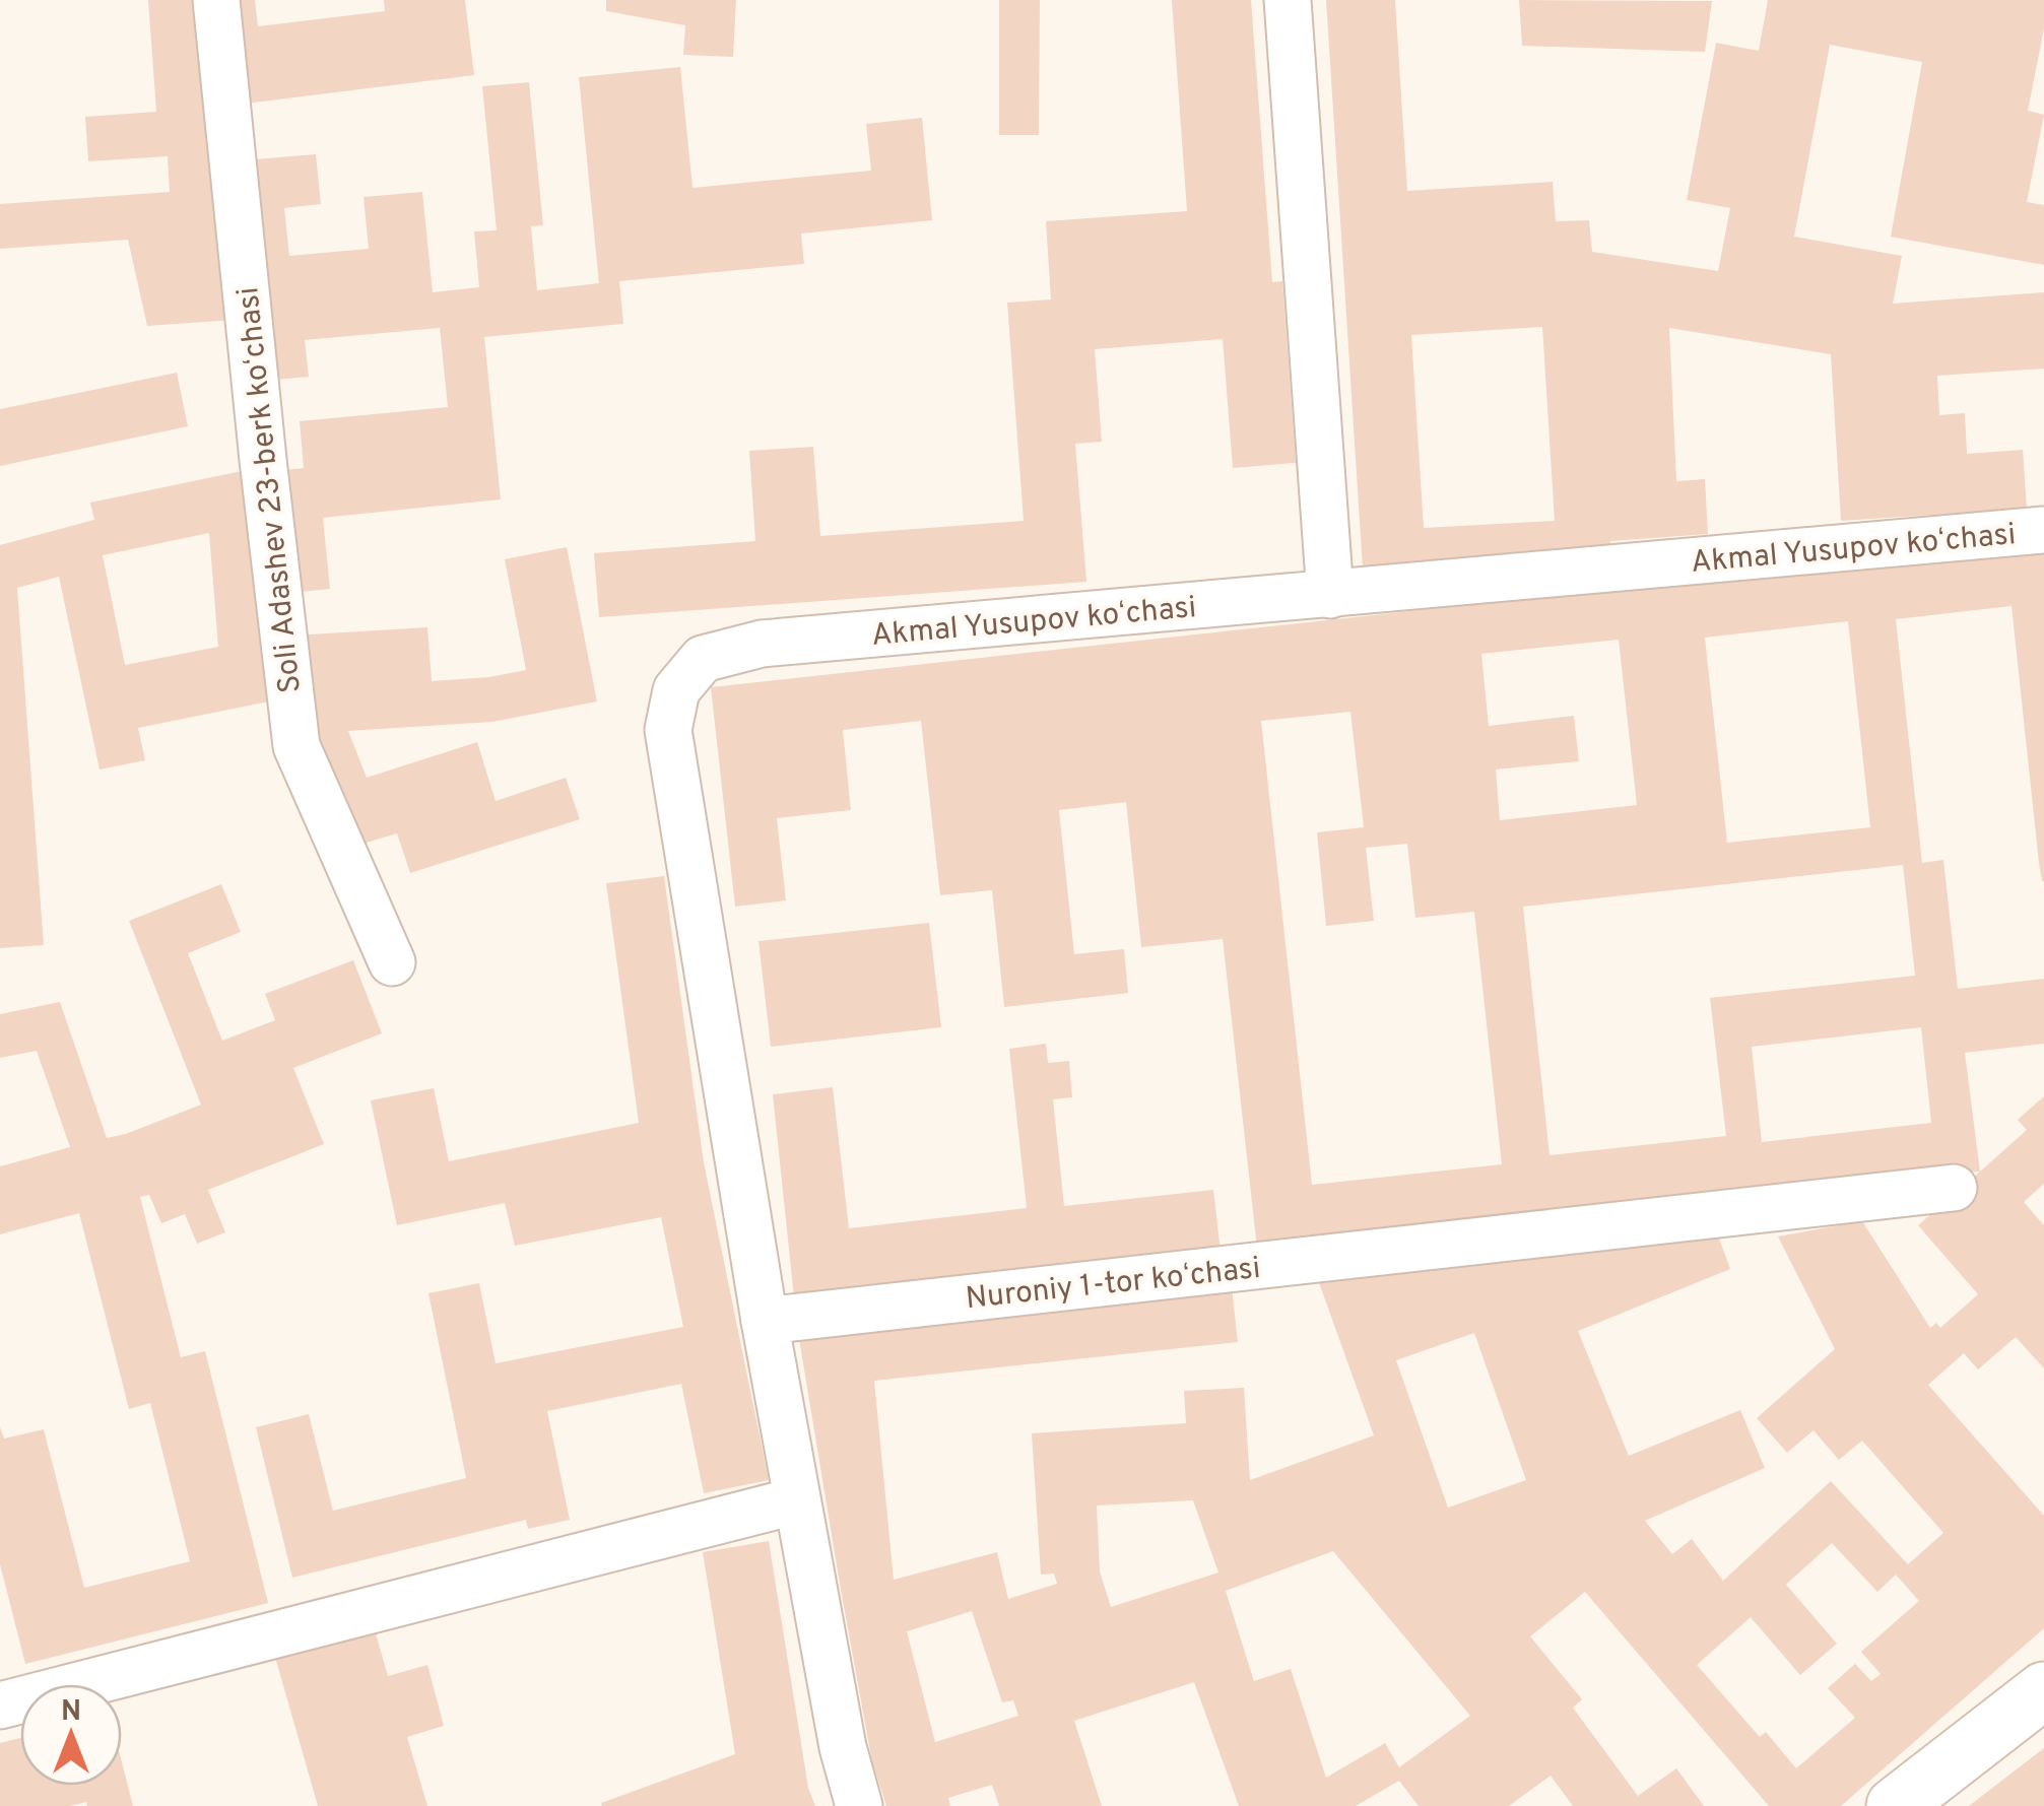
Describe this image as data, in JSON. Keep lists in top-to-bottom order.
{
  "streets": {
    "street": ["Soli Adashev 23-berk koʻchasi", "Akmal Yusupov koʻchasi", "Nuroniy 1-tor koʻchasi"]
  },
  "crossings": [
    ["Akmal Yusupov koʻchasi", "Nuroniy 1-tor koʻchasi"]
  ],
  "north": "top"
}
